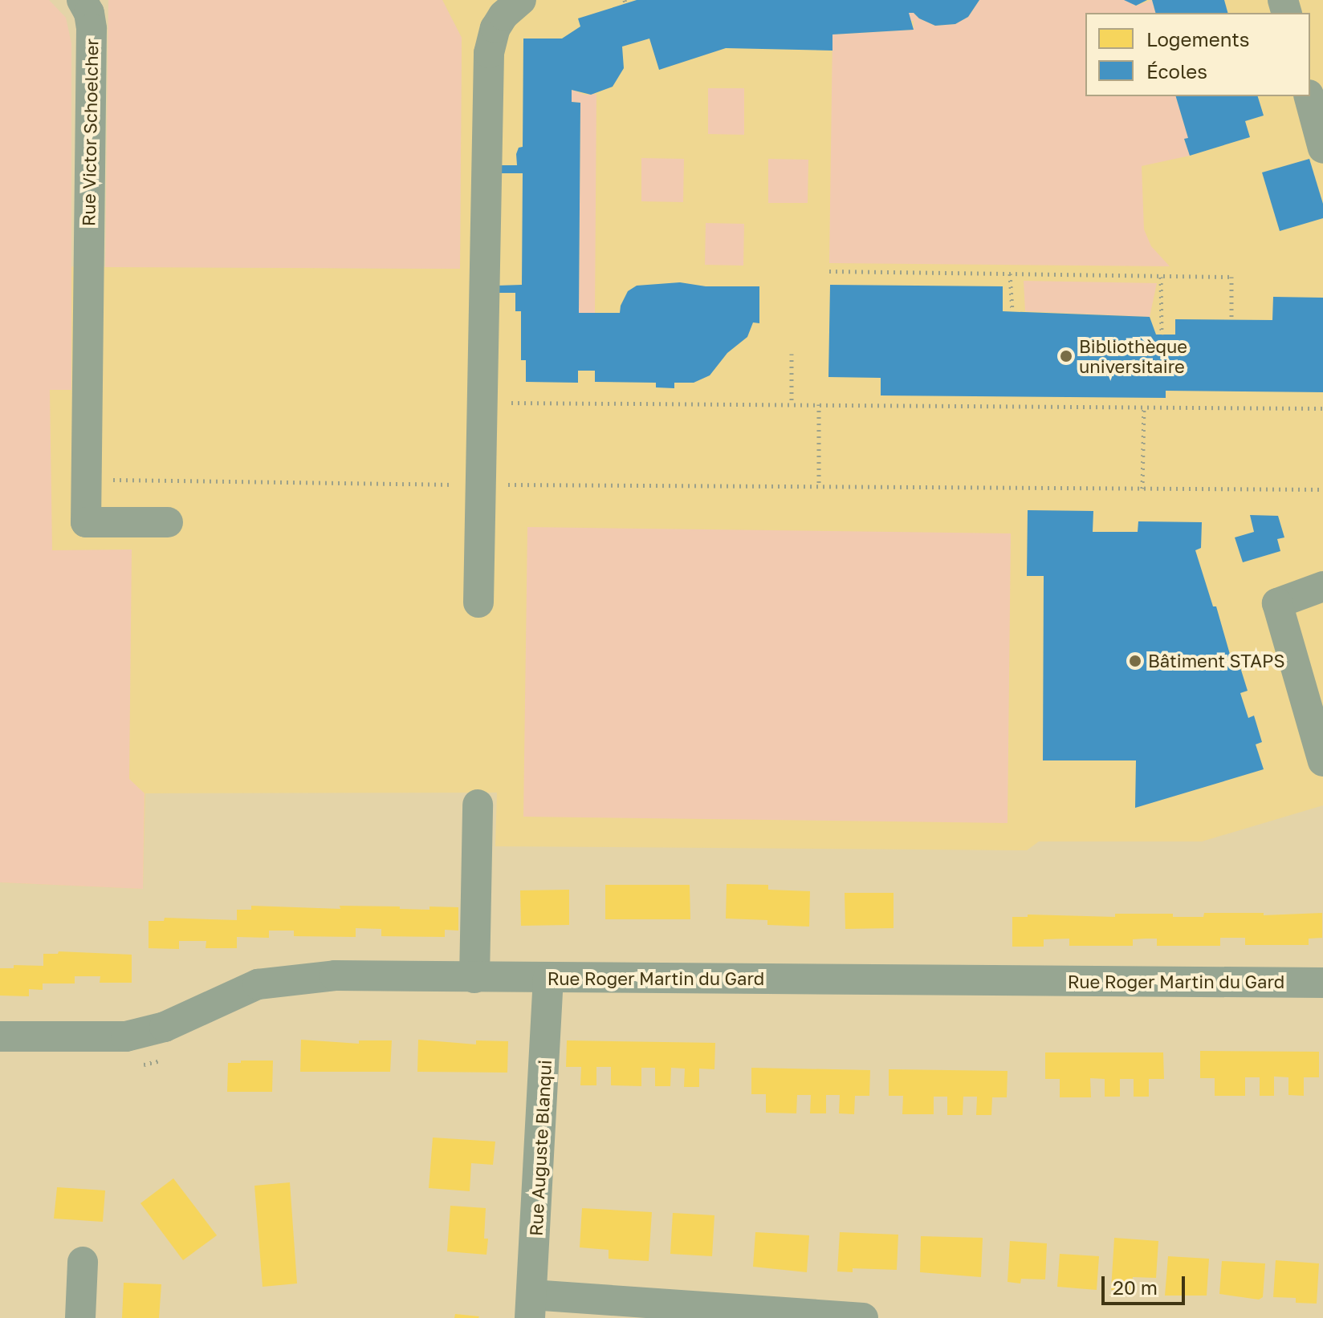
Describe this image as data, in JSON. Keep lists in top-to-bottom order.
{
  "streets": {
    "street": ["Rue Victor Schoelcher", "Rue Roger Martin du Gard", "Rue Auguste Blanqui"]
  },
  "crossings": [
    ["Rue Roger Martin du Gard", "Rue Auguste Blanqui"]
  ],
  "places": ["Bibliothèque universitaire", "Bâtiment STAPS"],
  "legend": ["Logements", "Écoles"],
  "scale_bar": "20 m"
}
